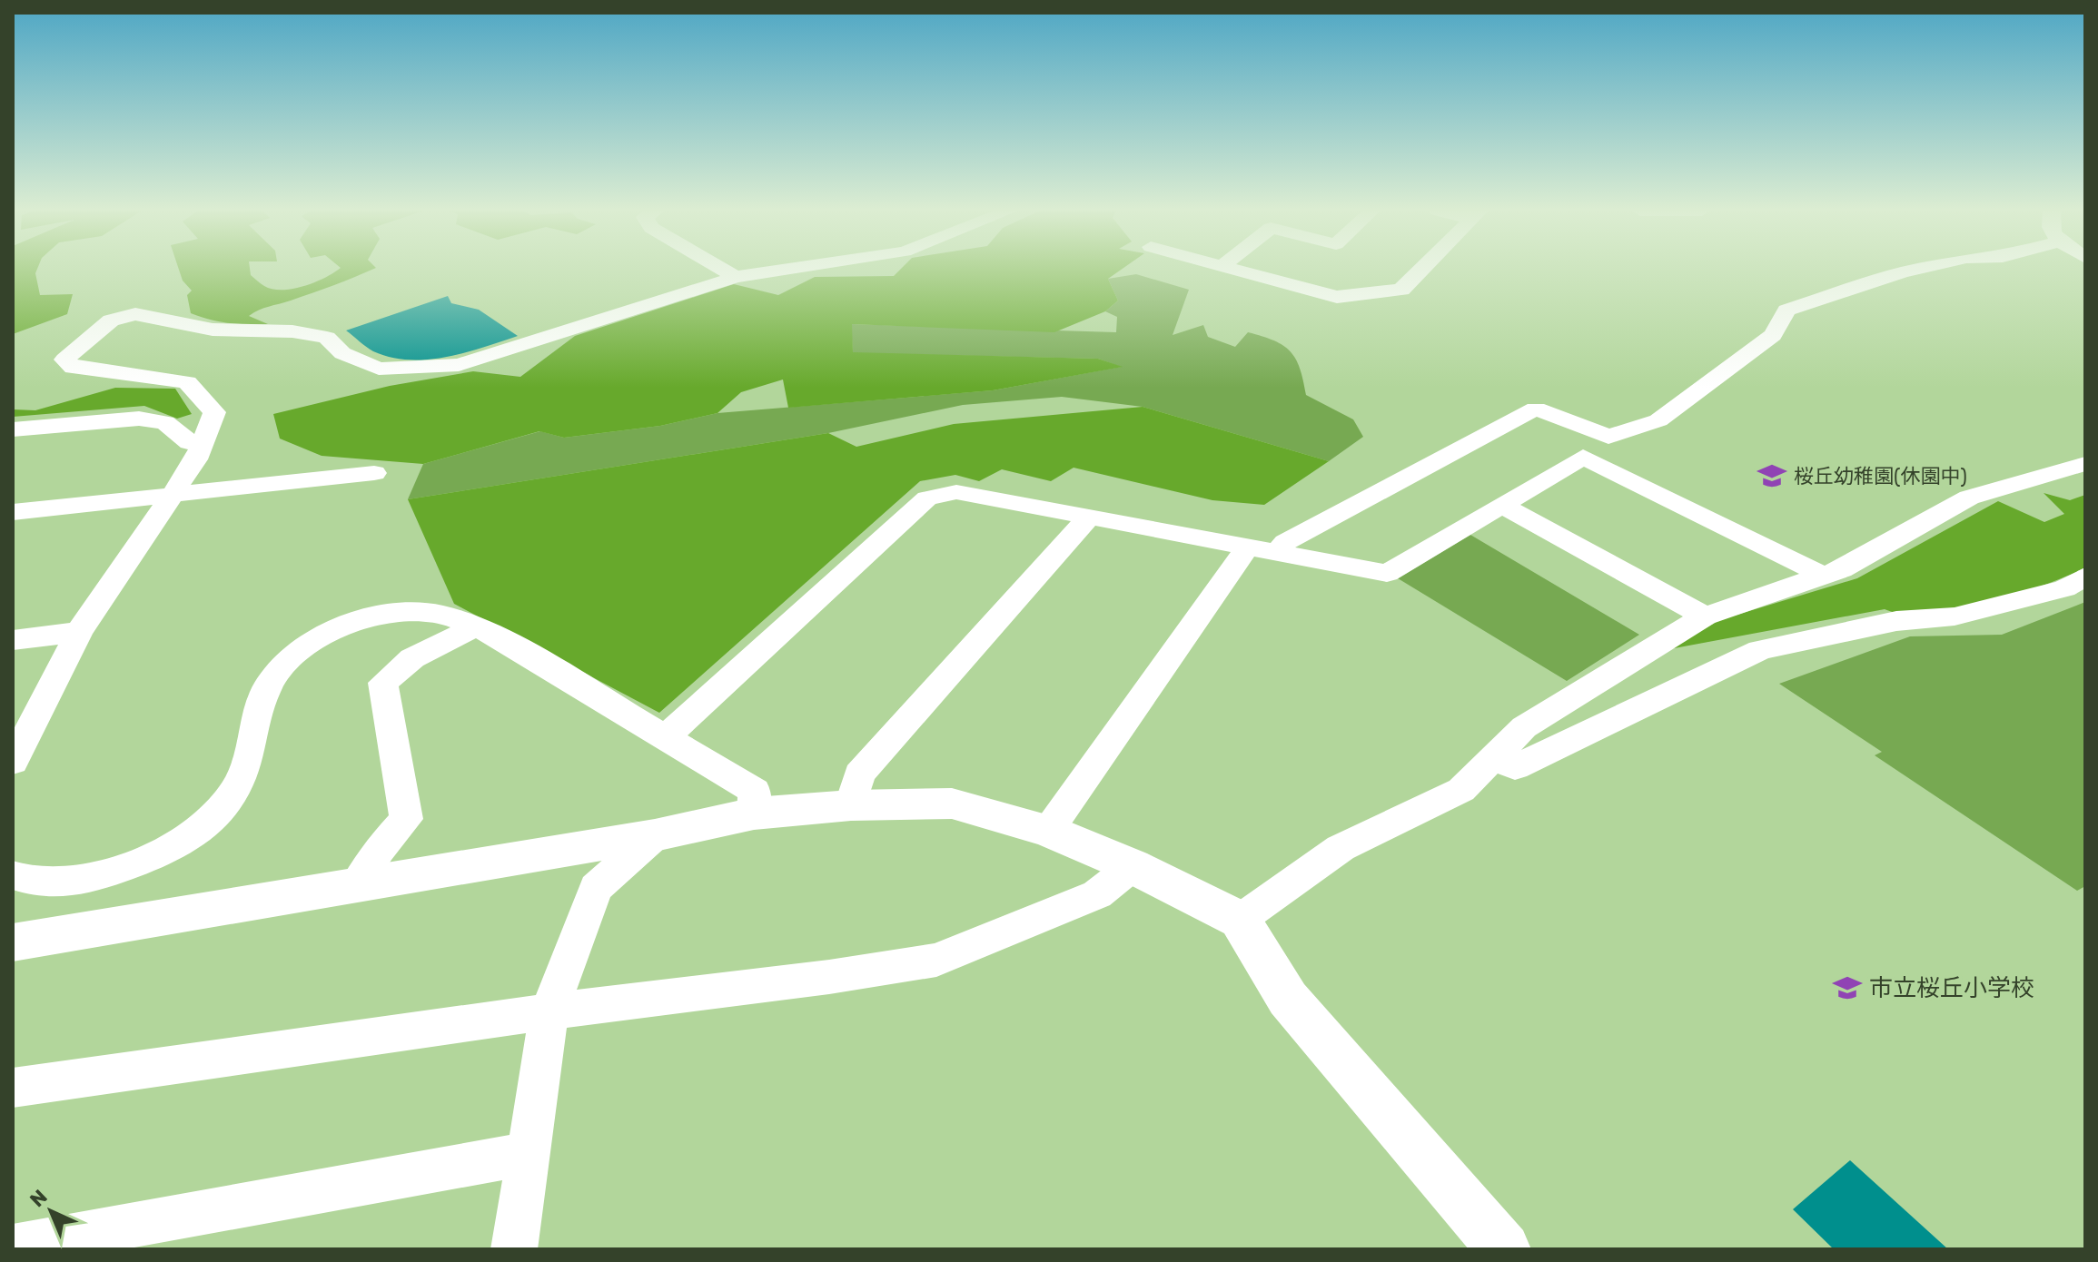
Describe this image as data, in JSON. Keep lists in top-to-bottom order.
{
  "places": {
    "school or university": ["桜丘幼稚園(休園中)", "市立桜丘小学校"]
  },
  "north": "top left"
}
